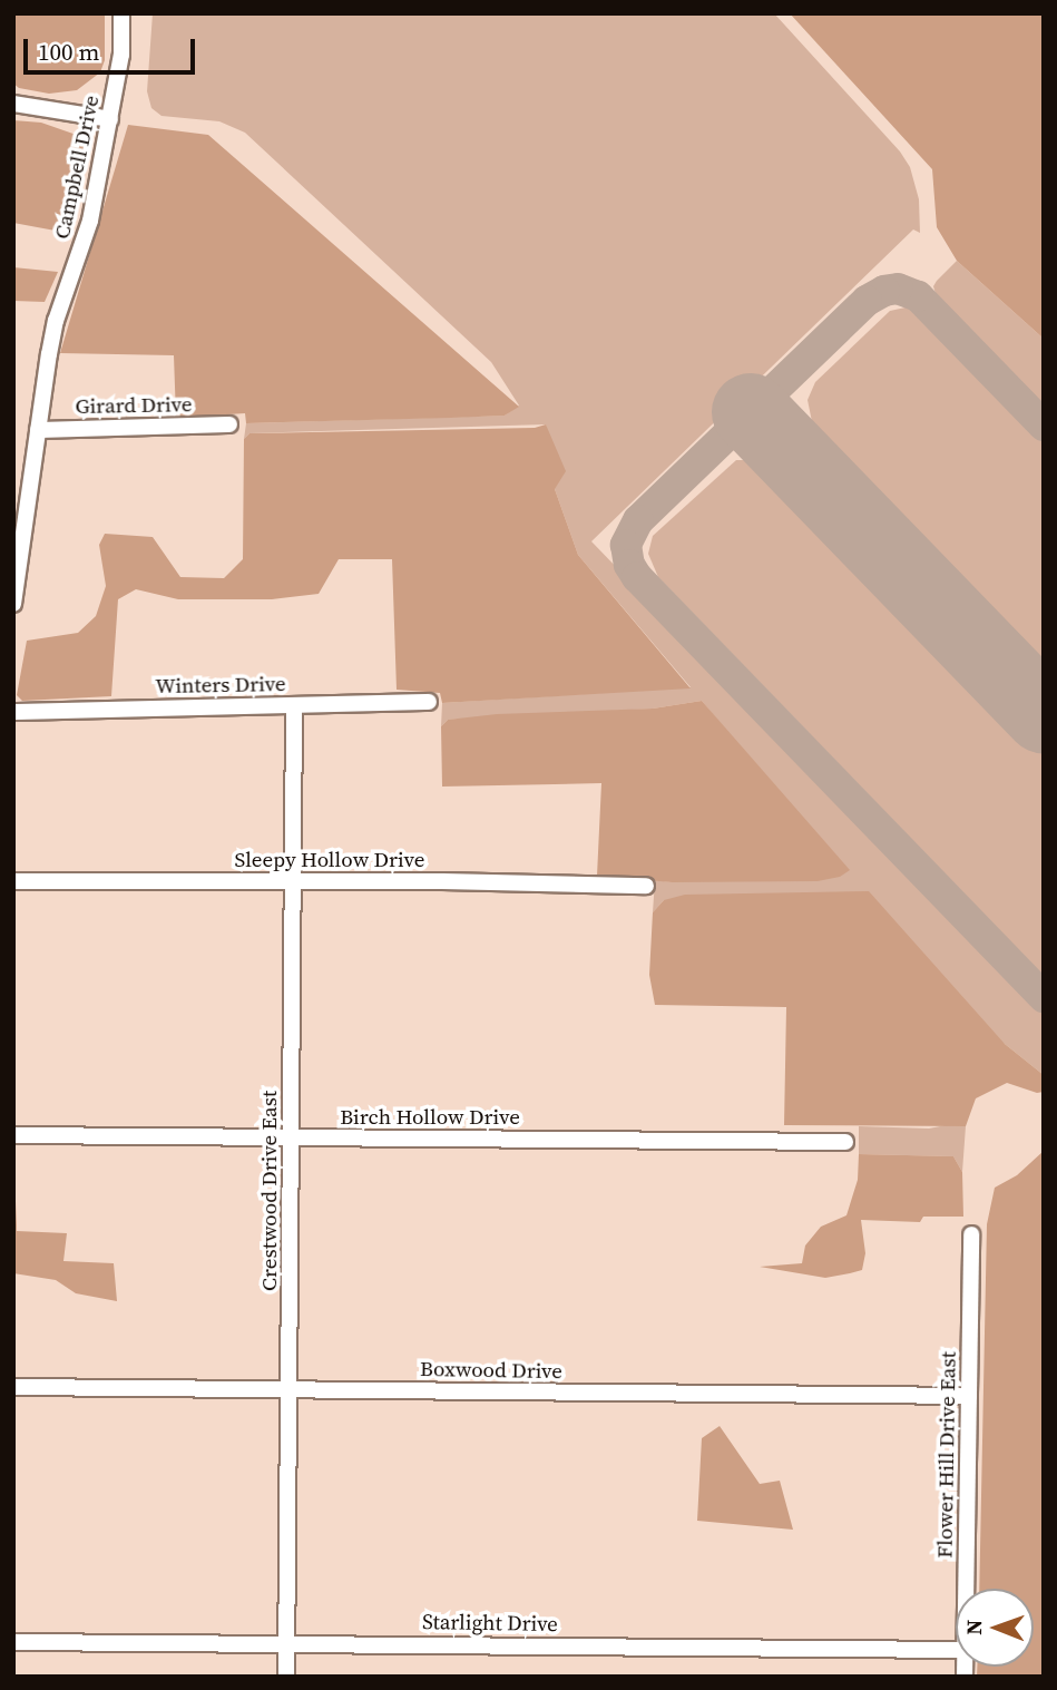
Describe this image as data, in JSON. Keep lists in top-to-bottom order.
{
  "streets": {
    "street": [
      "Campbell Drive",
      "Girard Drive",
      "Winters Drive",
      "Sleepy Hollow Drive",
      "Birch Hollow Drive",
      "Crestwood Drive East",
      "Boxwood Drive",
      "Flower Hill Drive East",
      "Starlight Drive"
    ]
  },
  "crossings": [
    ["Campbell Drive", "Girard Drive"],
    ["Winters Drive", "Crestwood Drive East"],
    ["Sleepy Hollow Drive", "Crestwood Drive East"],
    ["Birch Hollow Drive", "Crestwood Drive East"],
    ["Crestwood Drive East", "Boxwood Drive"],
    ["Crestwood Drive East", "Starlight Drive"],
    ["Boxwood Drive", "Flower Hill Drive East"]
  ],
  "scale_bar": "100 m",
  "north": "left"
}
